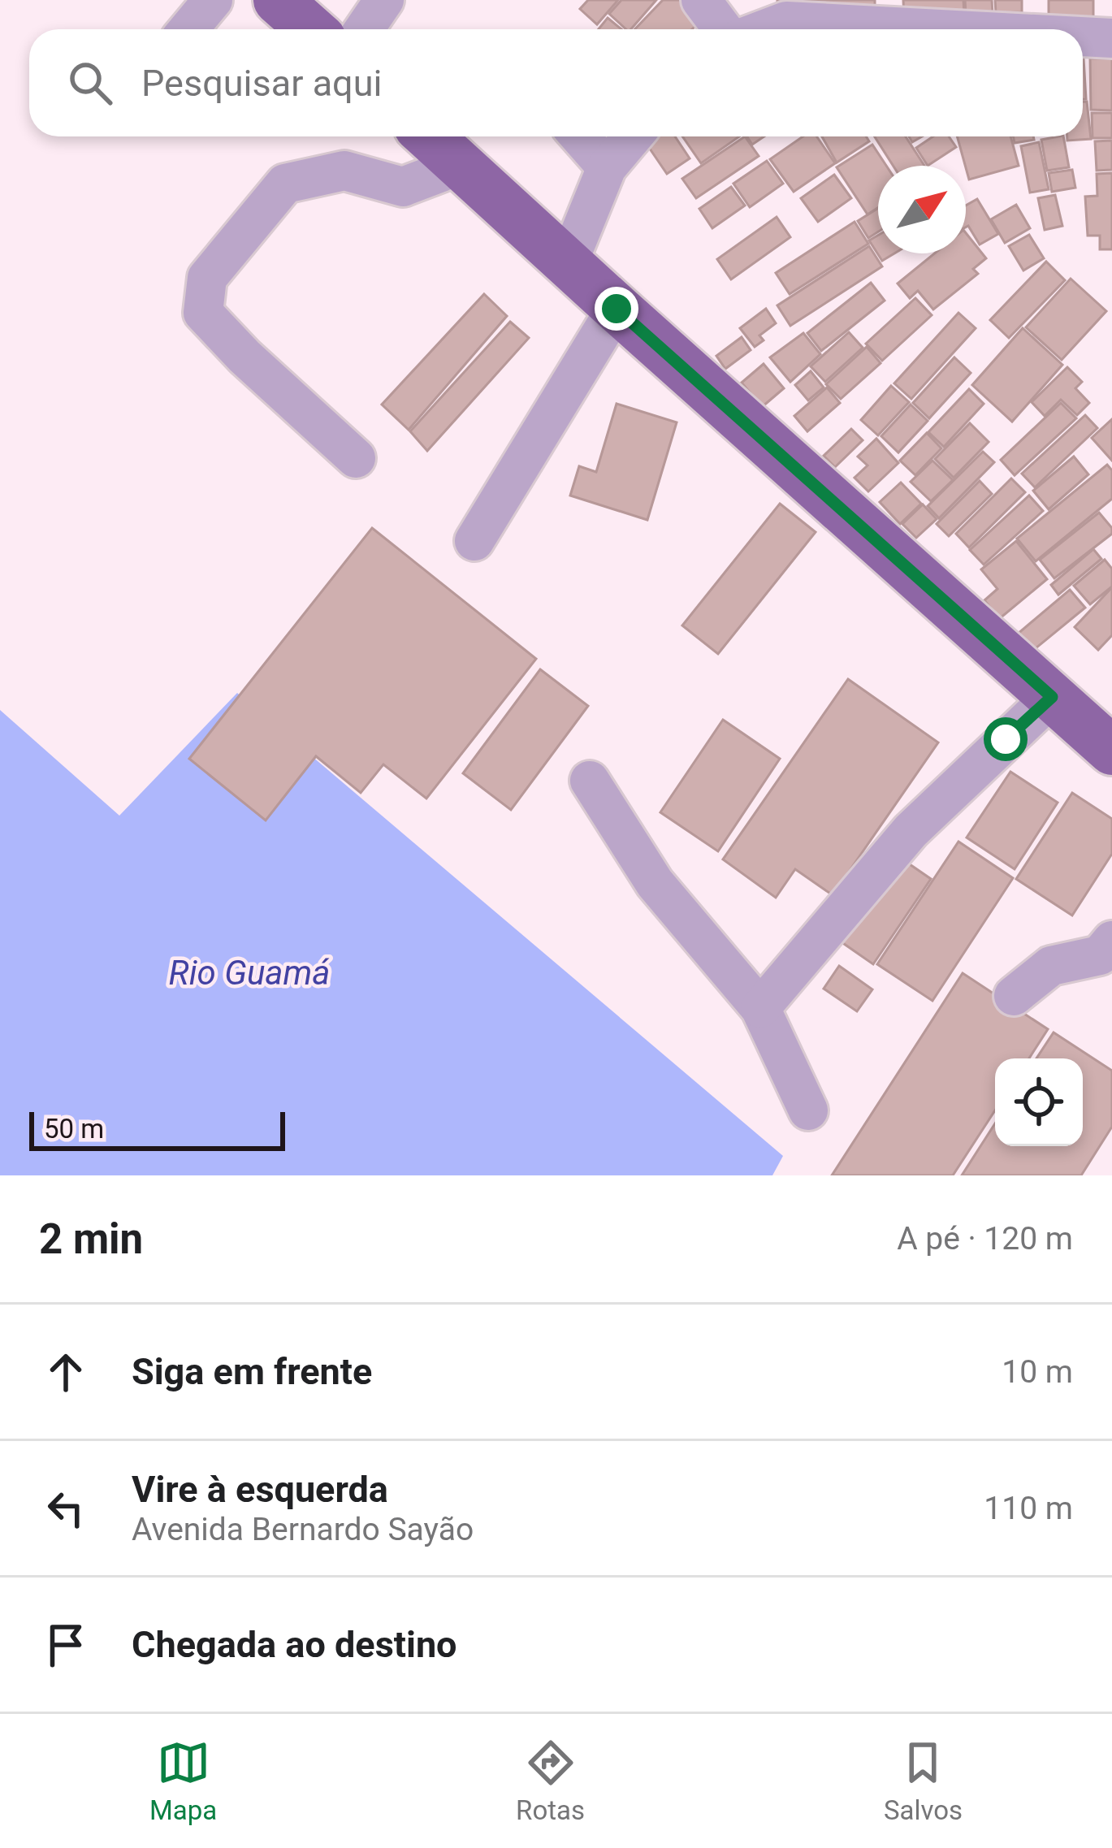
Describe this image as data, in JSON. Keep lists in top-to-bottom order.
{
  "water": ["Rio Guamá"],
  "scale_bar": "50 m",
  "north": "top right",
  "page": {
    "search": "Pesquisar aqui",
    "scale": "50 m",
    "heading": ["2 min", "A pé · 120 m"],
    "list": [
      ["Siga em frente", "10 m"],
      ["Vire à esquerda", "Avenida Bernardo Sayão", "110 m"],
      "Chegada ao destino"
    ],
    "nav": ["Mapa", "Rotas", "Salvos"]
  }
}
